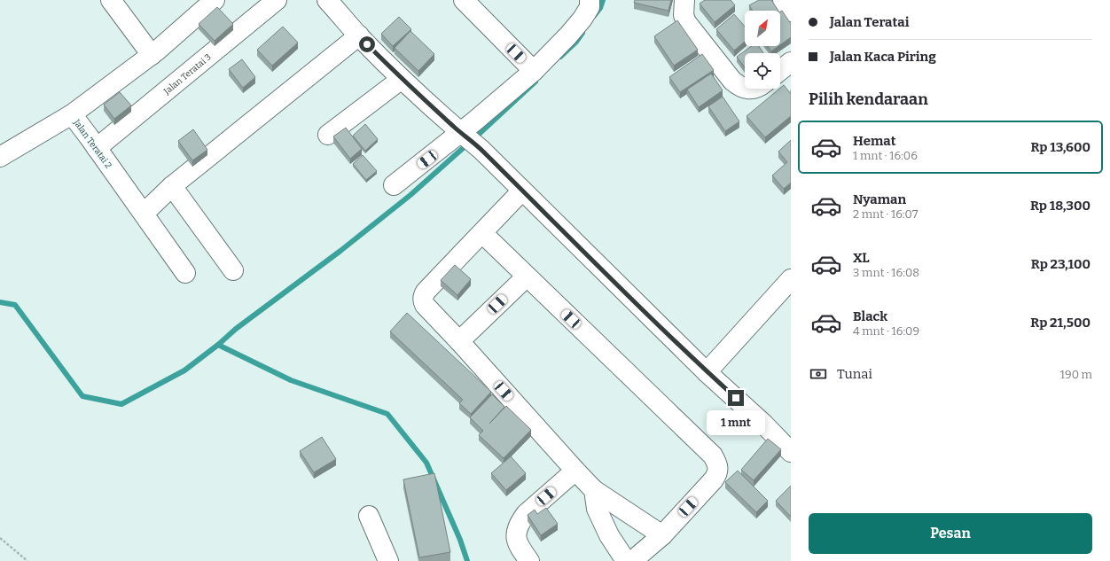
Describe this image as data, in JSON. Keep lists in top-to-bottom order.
{
  "streets": {
    "street": ["Jalan Teratai 3", "Jalan Teratai 2"]
  },
  "crossings": [
    ["Jalan Teratai 3", "Jalan Teratai 2"]
  ],
  "north": "top right",
  "page": {
    "banner": ["Jalan Teratai", "Jalan Kaca Piring"],
    "heading": "Pilih kendaraan",
    "list": [
      {
        "name": "Hemat",
        "note": "1 mnt · 16:06",
        "value": "Rp 13,600"
      },
      {
        "name": "Nyaman",
        "note": "2 mnt · 16:07",
        "value": "Rp 18,300"
      },
      {
        "name": "XL",
        "note": "3 mnt · 16:08",
        "value": "Rp 23,100"
      },
      {
        "name": "Black",
        "note": "4 mnt · 16:09",
        "value": "Rp 21,500"
      }
    ],
    "pay": ["Tunai", "190 m"],
    "bubble": "1 mnt",
    "buttons": "Pesan"
  }
}
